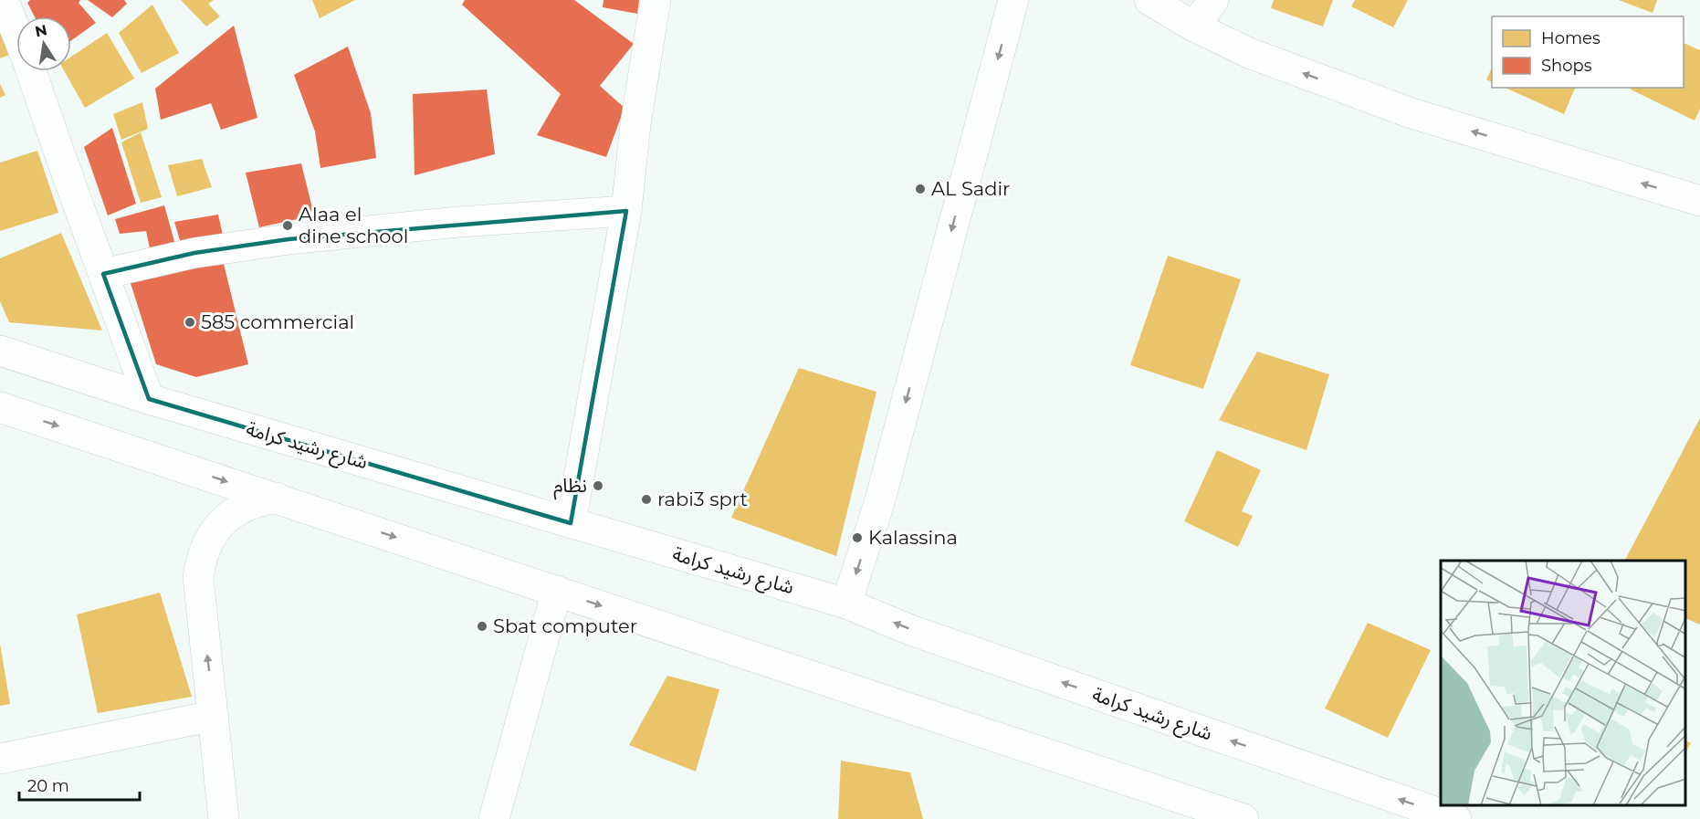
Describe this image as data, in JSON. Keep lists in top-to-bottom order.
{
  "streets": {
    "street": ["شارع رشيد كرامة"]
  },
  "places": [
    "AL Sadir",
    "Alaa el dine school",
    "585 commercial",
    "نظام",
    "rabi3 sprt",
    "Kalassina",
    "Sbat computer"
  ],
  "legend": ["Homes", "Shops"],
  "scale_bar": "20 m",
  "north": "top"
}
